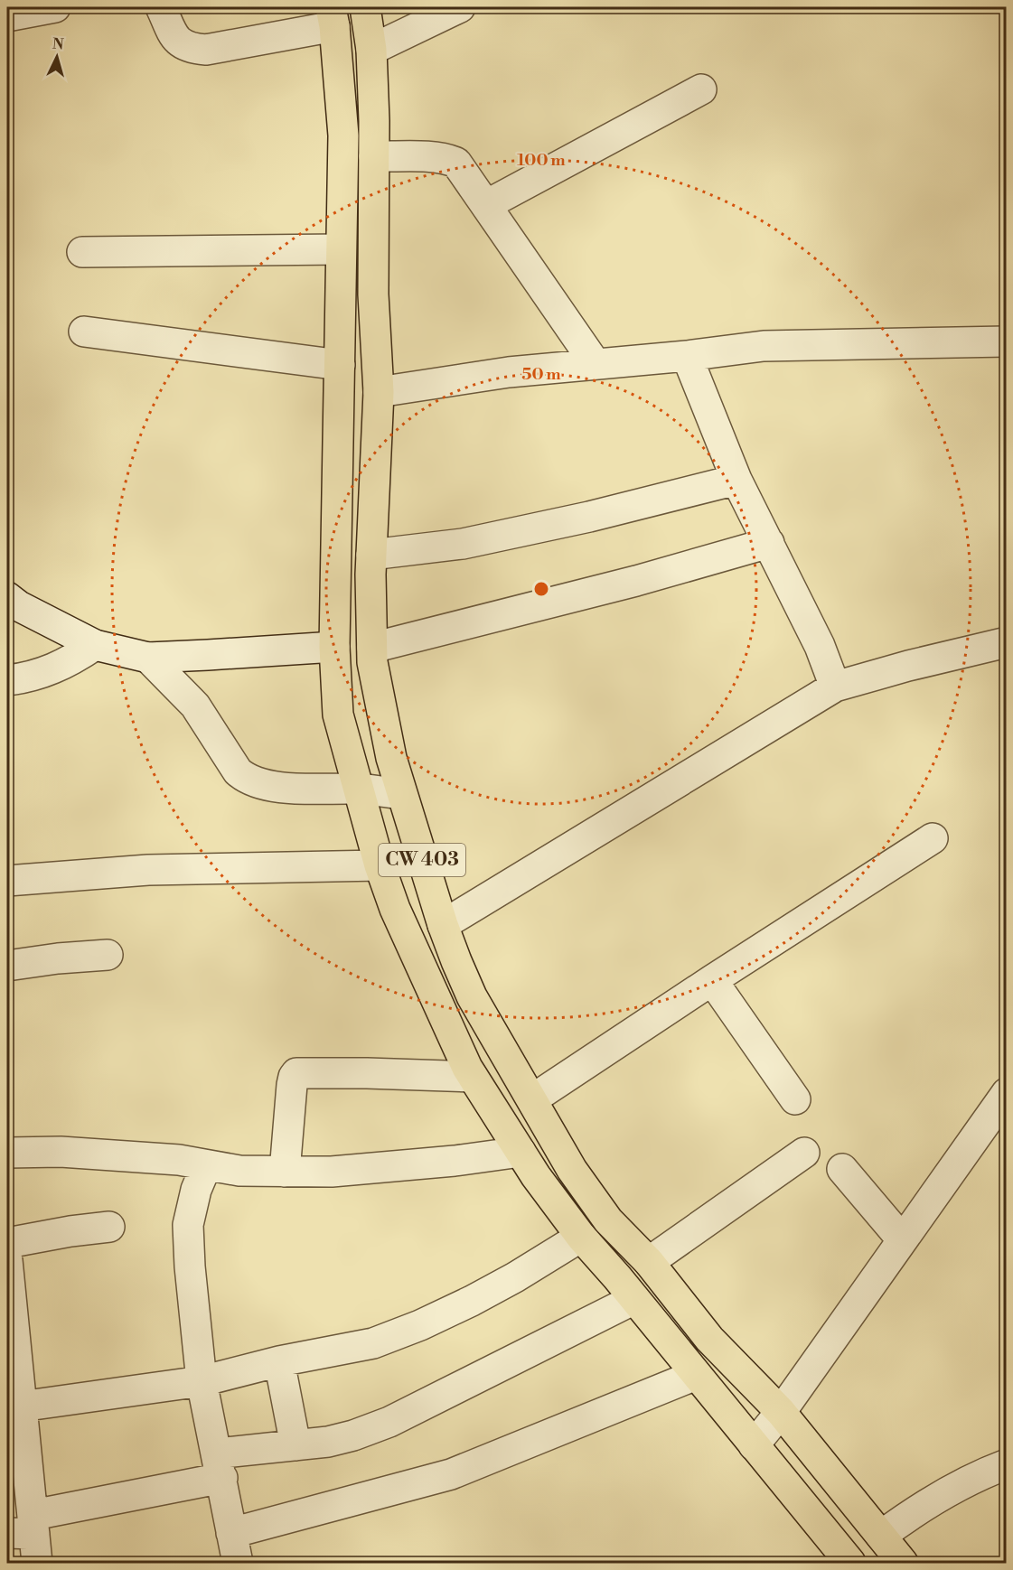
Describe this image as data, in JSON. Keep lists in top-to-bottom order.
{
  "streets": {
    "main road": ["CW 403"]
  },
  "north": "top",
  "rings": ["100 m", "50 m"]
}
